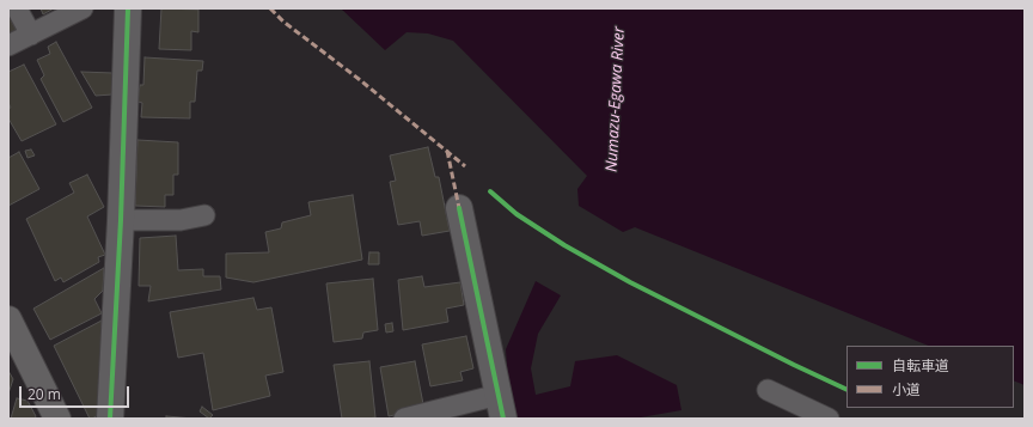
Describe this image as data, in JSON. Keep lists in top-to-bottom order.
{
  "water": ["Numazu-Egawa River"],
  "legend": ["自転車道", "小道"],
  "scale_bar": "20 m"
}
